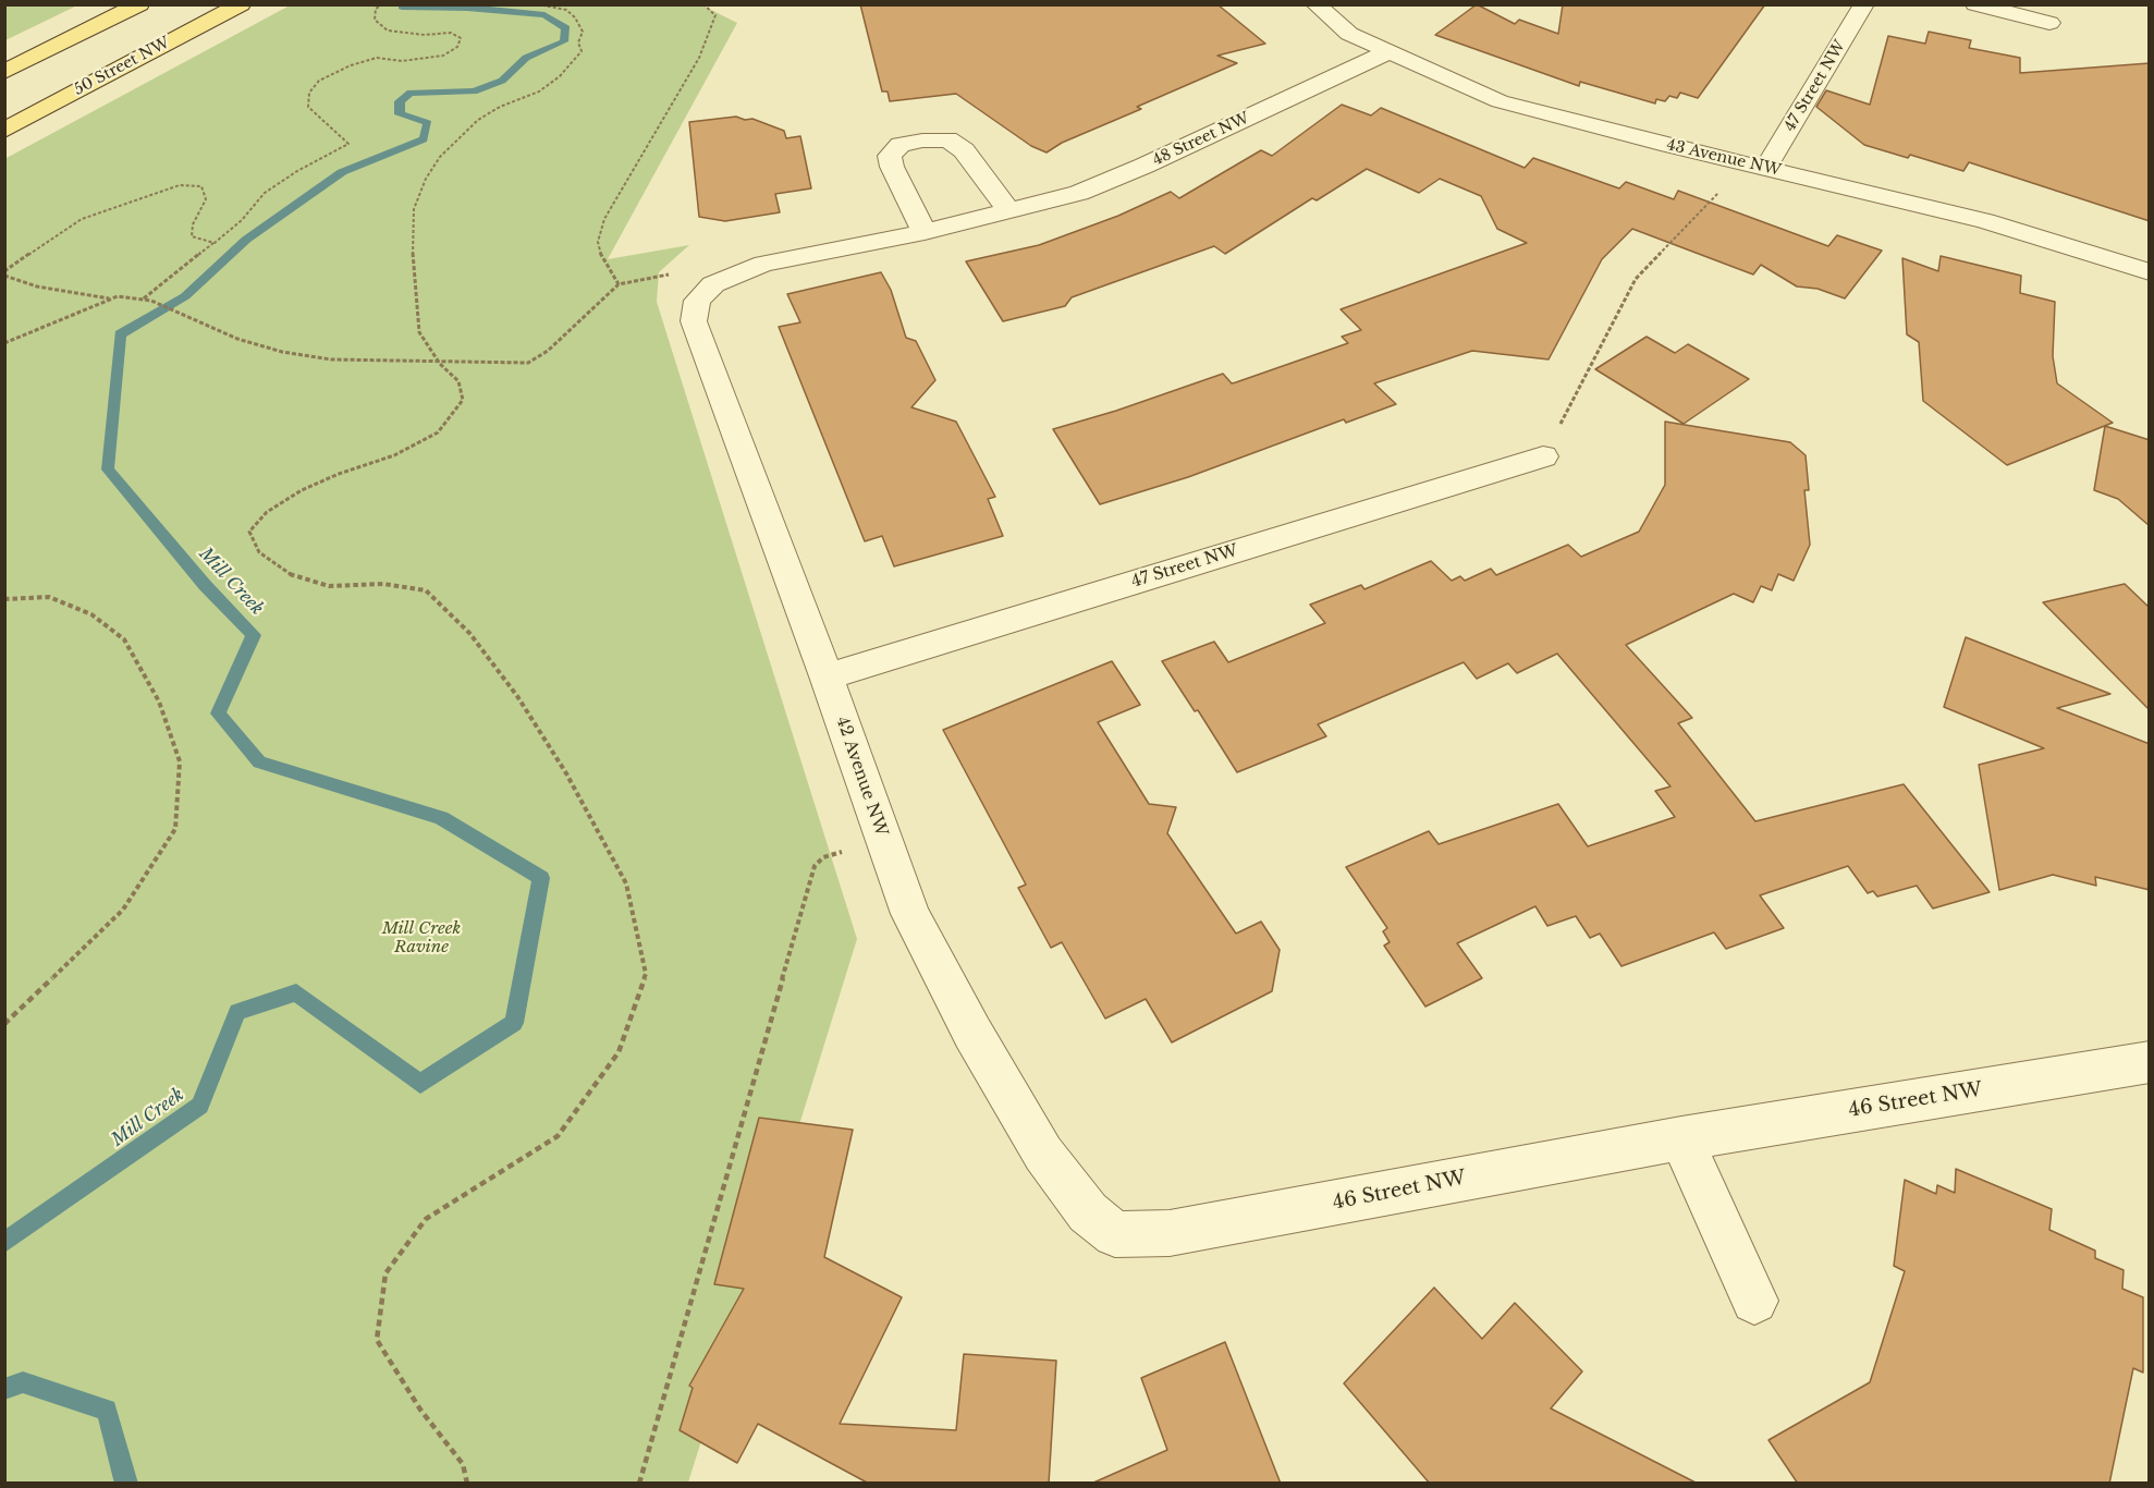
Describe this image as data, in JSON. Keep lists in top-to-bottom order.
{
  "streets": {
    "main road": ["50 Street NW"],
    "street": [
      "47 Street NW",
      "48 Street NW",
      "43 Avenue NW",
      "42 Avenue NW",
      "46 Street NW"
    ]
  },
  "crossings": [
    ["47 Street NW", "43 Avenue NW"],
    ["47 Street NW", "42 Avenue NW"],
    ["48 Street NW", "43 Avenue NW"],
    ["48 Street NW", "42 Avenue NW"],
    ["42 Avenue NW", "46 Street NW"]
  ],
  "water": ["Mill Creek"],
  "parks": ["Mill Creek Ravine"]
}
